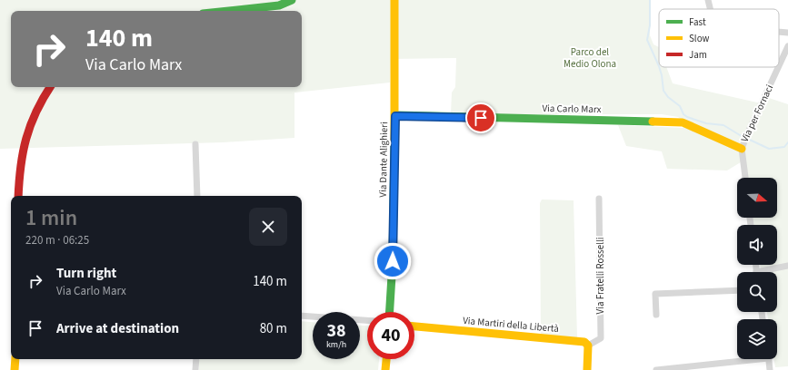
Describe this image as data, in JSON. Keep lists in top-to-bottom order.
{
  "streets": {
    "street": [
      "Via Carlo Marx",
      "Via per Fornaci",
      "Via Dante Alighieri",
      "Via Fratelli Rosselli",
      "Via Martiri della Libertà"
    ]
  },
  "crossings": [
    ["Via Carlo Marx", "Via per Fornaci"],
    ["Via Carlo Marx", "Via Dante Alighieri"],
    ["Via Fratelli Rosselli", "Via Martiri della Libertà"]
  ],
  "parks": ["Parco del Medio Olona"],
  "legend": ["Fast", "Slow", "Jam"],
  "north": "right",
  "page": {
    "turn": ["140 m", "Via Carlo Marx"],
    "heading": ["1 min", "220 m · 06:25"],
    "list": [
      {
        "name": "Turn right",
        "note": "Via Carlo Marx",
        "value": "140 m"
      },
      {
        "name": "Arrive at destination",
        "value": "80 m"
      }
    ],
    "speed": "38 km/h",
    "limit": "40"
  }
}
